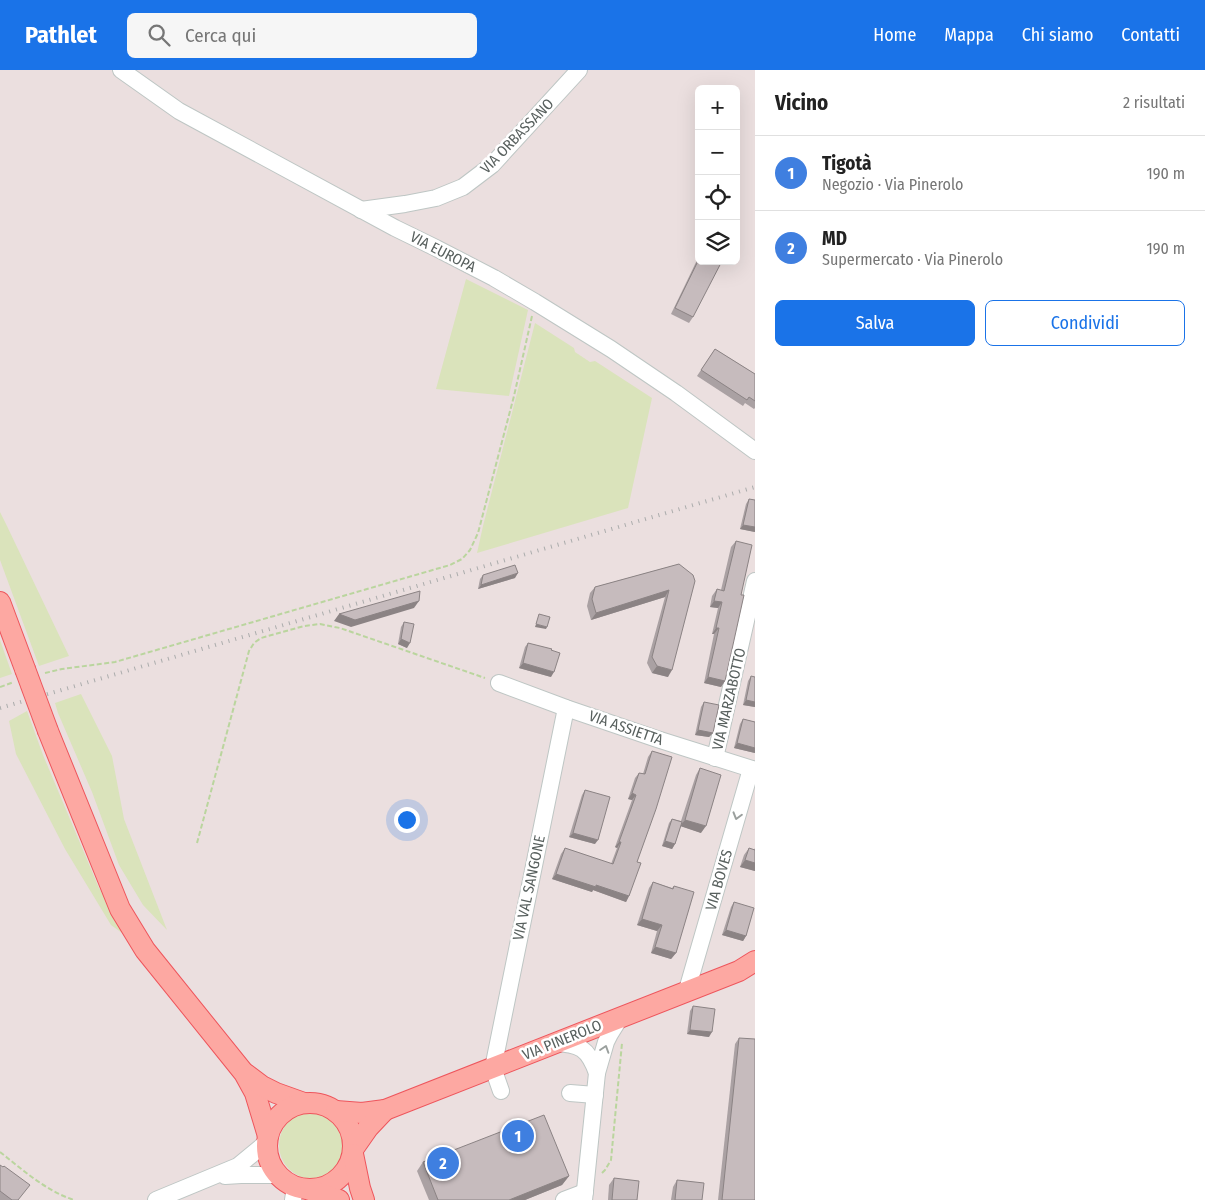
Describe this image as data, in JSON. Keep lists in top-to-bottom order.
{
  "streets": {
    "main road": ["VIA PINEROLO"],
    "street": [
      "VIA ORBASSANO",
      "VIA EUROPA",
      "VIA MARZABOTTO",
      "VIA ASSIETTA",
      "VIA BOVES",
      "VIA VAL SANGONE"
    ]
  },
  "crossings": [
    ["VIA ORBASSANO", "VIA EUROPA"],
    ["VIA MARZABOTTO", "VIA ASSIETTA"],
    ["VIA ASSIETTA", "VIA BOVES"],
    ["VIA ASSIETTA", "VIA VAL SANGONE"],
    ["VIA BOVES", "VIA PINEROLO"],
    ["VIA VAL SANGONE", "VIA PINEROLO"]
  ],
  "one_way": ["VIA BOVES"],
  "page": {
    "header": "Pathlet",
    "search": "Cerca qui",
    "nav": [
      "Home",
      "Mappa",
      "Chi siamo",
      "Contatti"
    ],
    "heading": ["Vicino", "2 risultati"],
    "map_buttons": ["+", "−"],
    "list": [
      {
        "mark": "1",
        "name": "Tigotà",
        "note": "Negozio · Via Pinerolo",
        "value": "190 m"
      },
      {
        "mark": "2",
        "name": "MD",
        "note": "Supermercato · Via Pinerolo",
        "value": "190 m"
      }
    ],
    "buttons": ["Salva", "Condividi"],
    "pins": ["1", "2"]
  }
}
